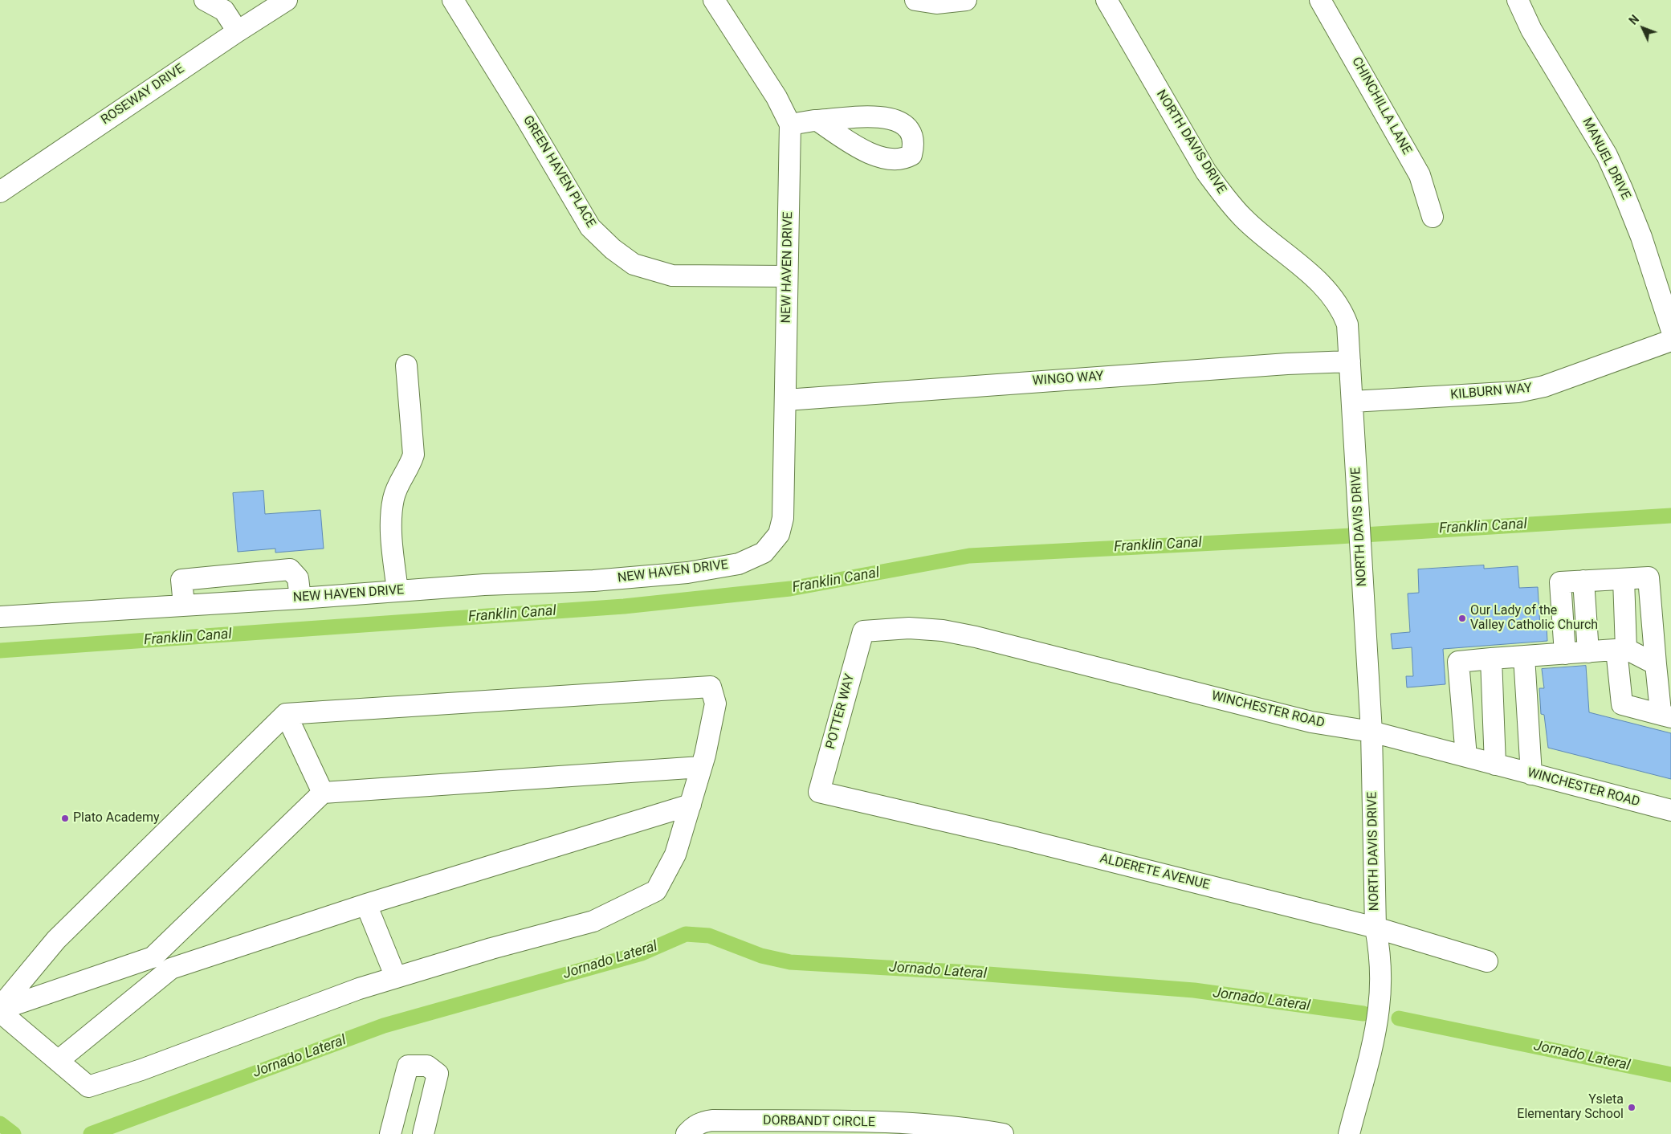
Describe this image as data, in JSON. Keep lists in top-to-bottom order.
{
  "streets": {
    "street": [
      "ROSEWAY DRIVE",
      "CHINCHILLA LANE",
      "NORTH DAVIS DRIVE",
      "MANUEL DRIVE",
      "GREEN HAVEN PLACE",
      "NEW HAVEN DRIVE",
      "WINGO WAY",
      "KILBURN WAY",
      "WINCHESTER ROAD",
      "POTTER WAY",
      "ALDERETE AVENUE",
      "DORBANDT CIRCLE"
    ]
  },
  "crossings": [
    ["NORTH DAVIS DRIVE", "WINGO WAY"],
    ["NORTH DAVIS DRIVE", "KILBURN WAY"],
    ["NORTH DAVIS DRIVE", "WINCHESTER ROAD"],
    ["NORTH DAVIS DRIVE", "ALDERETE AVENUE"],
    ["GREEN HAVEN PLACE", "NEW HAVEN DRIVE"],
    ["NEW HAVEN DRIVE", "WINGO WAY"],
    ["WINCHESTER ROAD", "POTTER WAY"],
    ["POTTER WAY", "ALDERETE AVENUE"]
  ],
  "water": ["Franklin Canal", "Jornado Lateral"],
  "places": ["Our Lady of the Valley Catholic Church", "Plato Academy", "Ysleta Elementary School"],
  "north": "top left"
}
